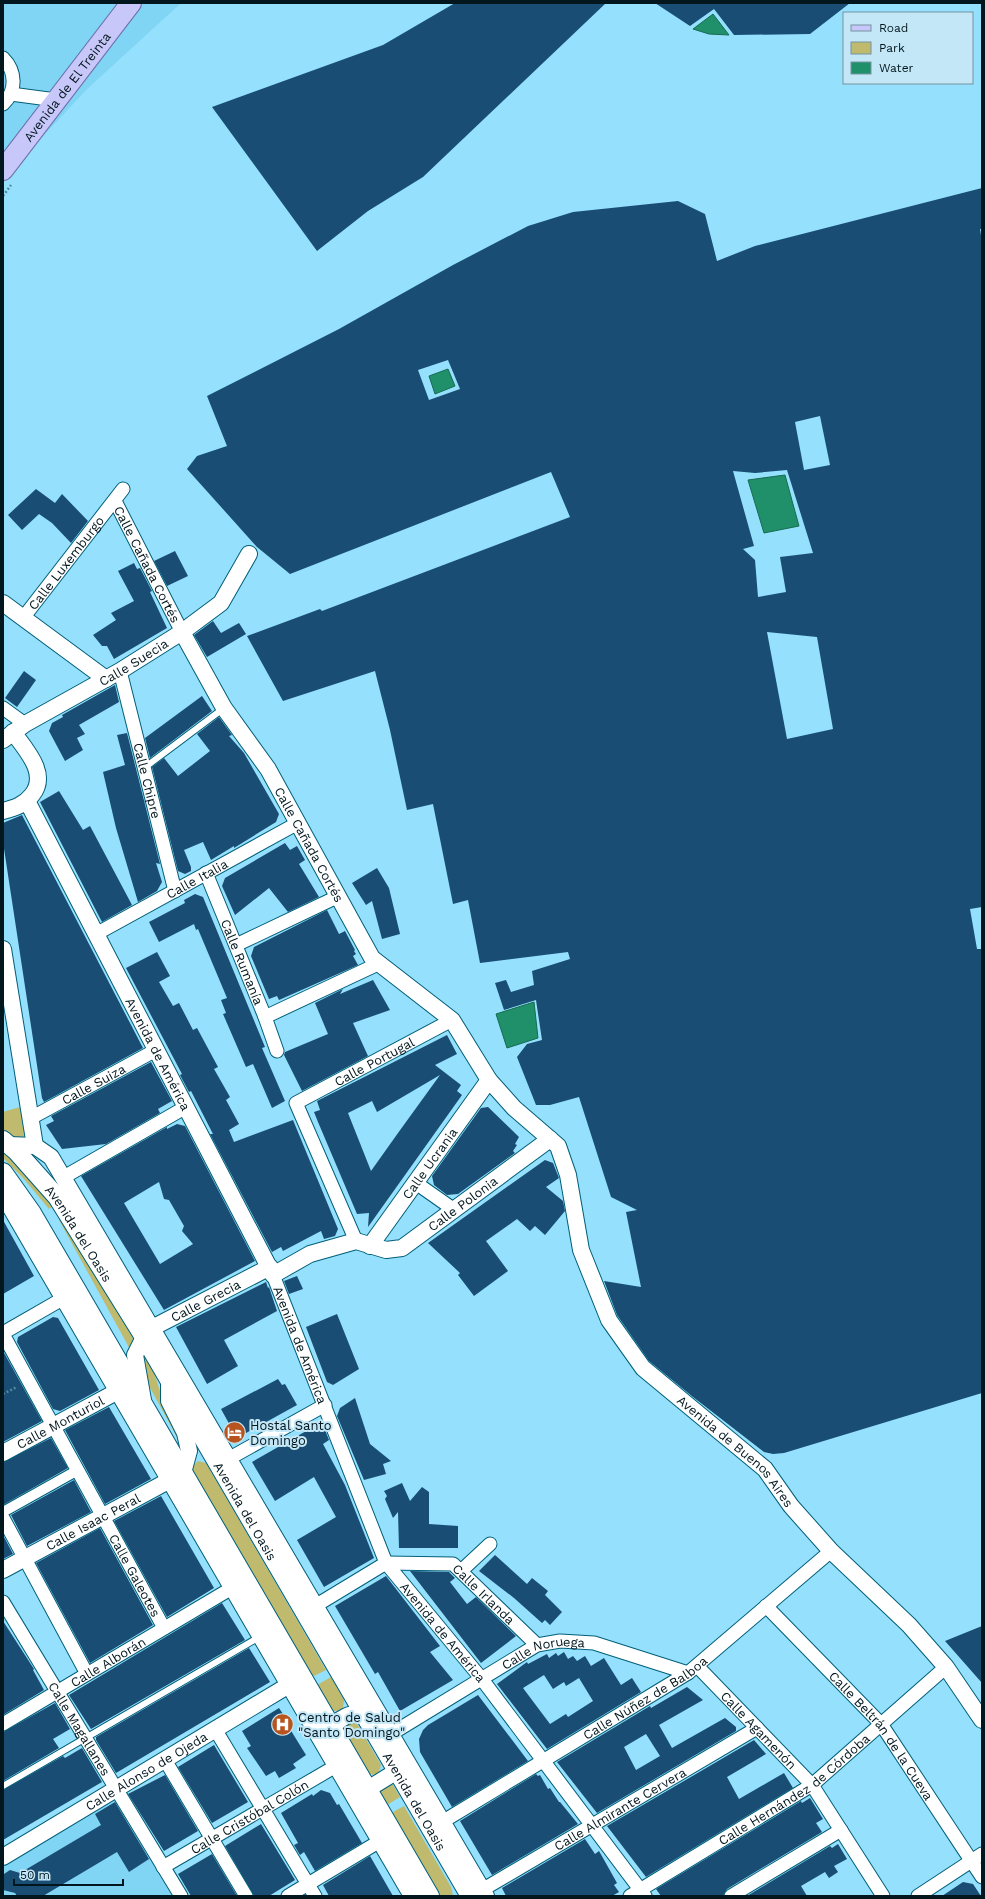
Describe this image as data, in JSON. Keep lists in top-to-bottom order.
{
  "streets": {
    "main road": ["Avenida de El Treinta", "Avenida del Oasis"],
    "street": [
      "Calle Luxemburgo",
      "Calle Cañada Cortés",
      "Calle Suecia",
      "Calle Chipre",
      "Calle Italia",
      "Calle Rumanía",
      "Avenida de América",
      "Calle Portugal",
      "Calle Suiza",
      "Calle Ucrania",
      "Calle Polonia",
      "Calle Grecia",
      "Calle Monturiol",
      "Avenida de Buenos Aires",
      "Calle Isaac Peral",
      "Calle Galeotes",
      "Calle Irlanda",
      "Calle Noruega",
      "Calle Alborán",
      "Calle Núñez de Balboa",
      "Calle Magallanes",
      "Calle Agamenón",
      "Calle Beltrán de la Cueva",
      "Calle Alonso de Ojeda",
      "Calle Hernández de Córdoba",
      "Calle Almirante Cervera",
      "Calle Cristóbal Colón"
    ]
  },
  "crossings": [
    ["Calle Luxemburgo", "Calle Cañada Cortés"],
    ["Calle Cañada Cortés", "Calle Suecia"],
    ["Calle Cañada Cortés", "Calle Italia"],
    ["Calle Cañada Cortés", "Calle Portugal"],
    ["Calle Cañada Cortés", "Calle Ucrania"],
    ["Calle Cañada Cortés", "Calle Polonia"],
    ["Calle Cañada Cortés", "Avenida de Buenos Aires"],
    ["Calle Suecia", "Calle Chipre"],
    ["Calle Chipre", "Calle Italia"],
    ["Calle Italia", "Calle Rumanía"],
    ["Calle Italia", "Avenida de América"],
    ["Avenida de América", "Calle Suiza"],
    ["Avenida de América", "Calle Grecia"],
    ["Avenida de América", "Calle Irlanda"],
    ["Avenida de América", "Calle Noruega"],
    ["Avenida de América", "Calle Núñez de Balboa"],
    ["Avenida de América", "Calle Hernández de Córdoba"],
    ["Avenida de América", "Calle Almirante Cervera"],
    ["Calle Portugal", "Calle Ucrania"],
    ["Calle Portugal", "Calle Polonia"],
    ["Calle Portugal", "Calle Grecia"],
    ["Calle Ucrania", "Calle Polonia"],
    ["Calle Ucrania", "Calle Grecia"],
    ["Calle Polonia", "Calle Grecia"],
    ["Calle Polonia", "Avenida de Buenos Aires"],
    ["Avenida del Oasis", "Calle Grecia"],
    ["Avenida del Oasis", "Calle Noruega"],
    ["Avenida del Oasis", "Calle Núñez de Balboa"],
    ["Avenida del Oasis", "Calle Almirante Cervera"],
    ["Calle Monturiol", "Calle Galeotes"],
    ["Avenida de Buenos Aires", "Calle Núñez de Balboa"],
    ["Avenida de Buenos Aires", "Calle Hernández de Córdoba"],
    ["Calle Isaac Peral", "Calle Galeotes"],
    ["Calle Galeotes", "Calle Alborán"],
    ["Calle Irlanda", "Calle Noruega"],
    ["Calle Noruega", "Calle Núñez de Balboa"],
    ["Calle Noruega", "Calle Agamenón"],
    ["Calle Alborán", "Calle Magallanes"],
    ["Calle Núñez de Balboa", "Calle Agamenón"],
    ["Calle Núñez de Balboa", "Calle Beltrán de la Cueva"],
    ["Calle Magallanes", "Calle Alonso de Ojeda"],
    ["Calle Magallanes", "Calle Cristóbal Colón"],
    ["Calle Agamenón", "Calle Hernández de Córdoba"],
    ["Calle Agamenón", "Calle Almirante Cervera"],
    ["Calle Beltrán de la Cueva", "Calle Hernández de Córdoba"]
  ],
  "places": {
    "hotel": ["Hostal Santo Domingo"],
    "hospital": ["Centro de Salud \"Santo Domingo\""]
  },
  "legend": ["Road", "Park", "Water"],
  "scale_bar": "50 m"
}
